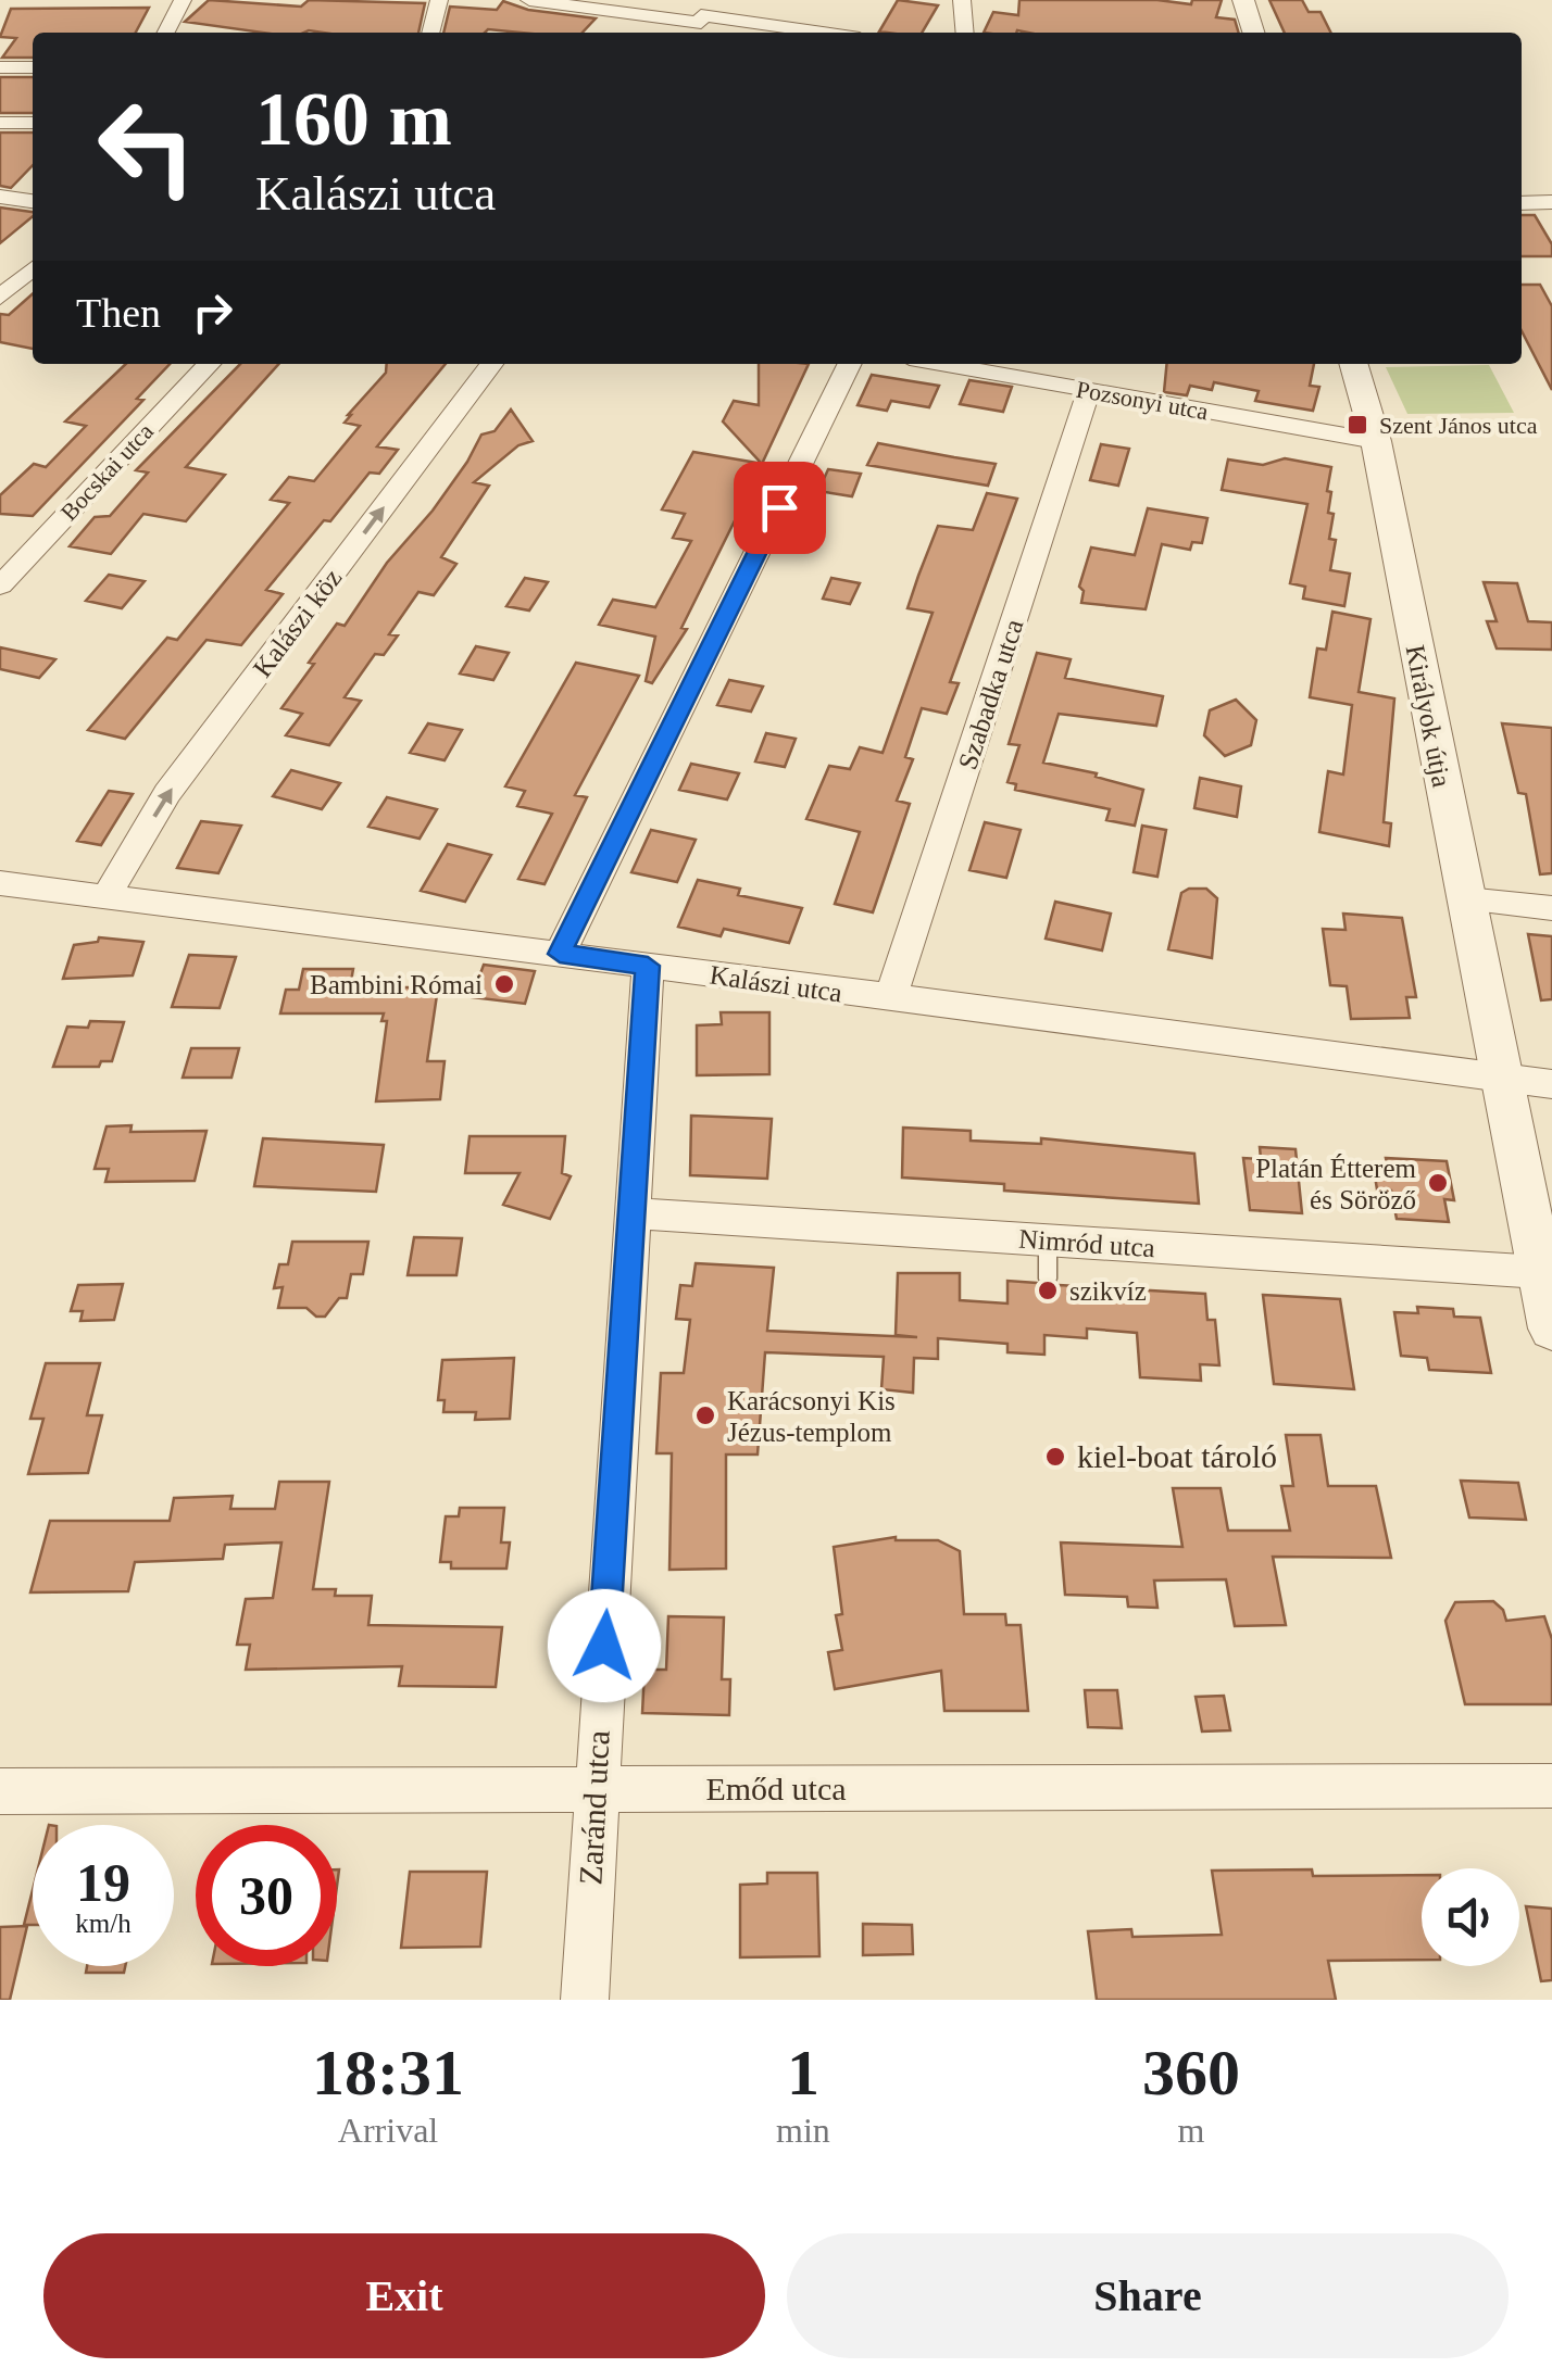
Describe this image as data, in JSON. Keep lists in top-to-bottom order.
{
  "streets": {
    "street": [
      "Pozsonyi utca",
      "Bocskai utca",
      "Kalászi köz",
      "Szabadka utca",
      "Királyok útja",
      "Kalászi utca",
      "Nimród utca",
      "Emőd utca",
      "Zaránd utca"
    ]
  },
  "crossings": [
    ["Pozsonyi utca", "Szabadka utca"],
    ["Pozsonyi utca", "Királyok útja"],
    ["Kalászi köz", "Kalászi utca"],
    ["Szabadka utca", "Kalászi utca"],
    ["Királyok útja", "Kalászi utca"],
    ["Királyok útja", "Nimród utca"],
    ["Kalászi utca", "Zaránd utca"],
    ["Nimród utca", "Zaránd utca"],
    ["Emőd utca", "Zaránd utca"]
  ],
  "one_way": ["Kalászi köz"],
  "places": {
    "transit": ["Szent János utca"],
    "other": [
      "Bambini Római",
      "Platán Étterem és Söröző",
      "szikvíz",
      "Karácsonyi Kis Jézus-templom",
      "kiel-boat tároló"
    ]
  },
  "page": {
    "turn": ["160 m", "Kalászi utca"],
    "then": "Then",
    "speed": "19 km/h",
    "limit": "30",
    "eta": [
      "18:31",
      "Arrival",
      "1",
      "min",
      "360",
      "m"
    ],
    "buttons": ["Exit", "Share"]
  }
}
